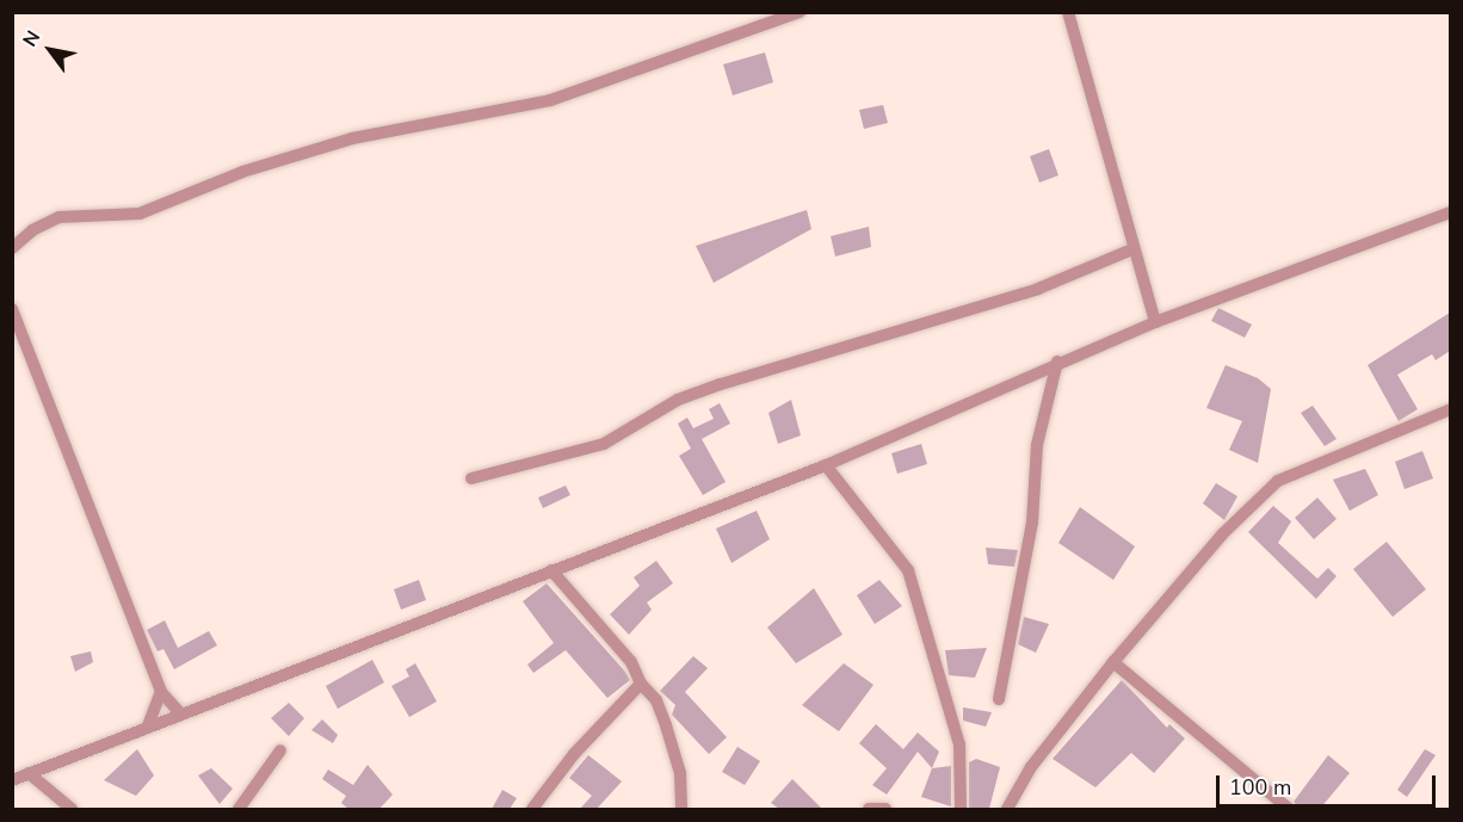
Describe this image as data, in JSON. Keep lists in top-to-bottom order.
{
  "scale_bar": "100 m",
  "north": "top left"
}
